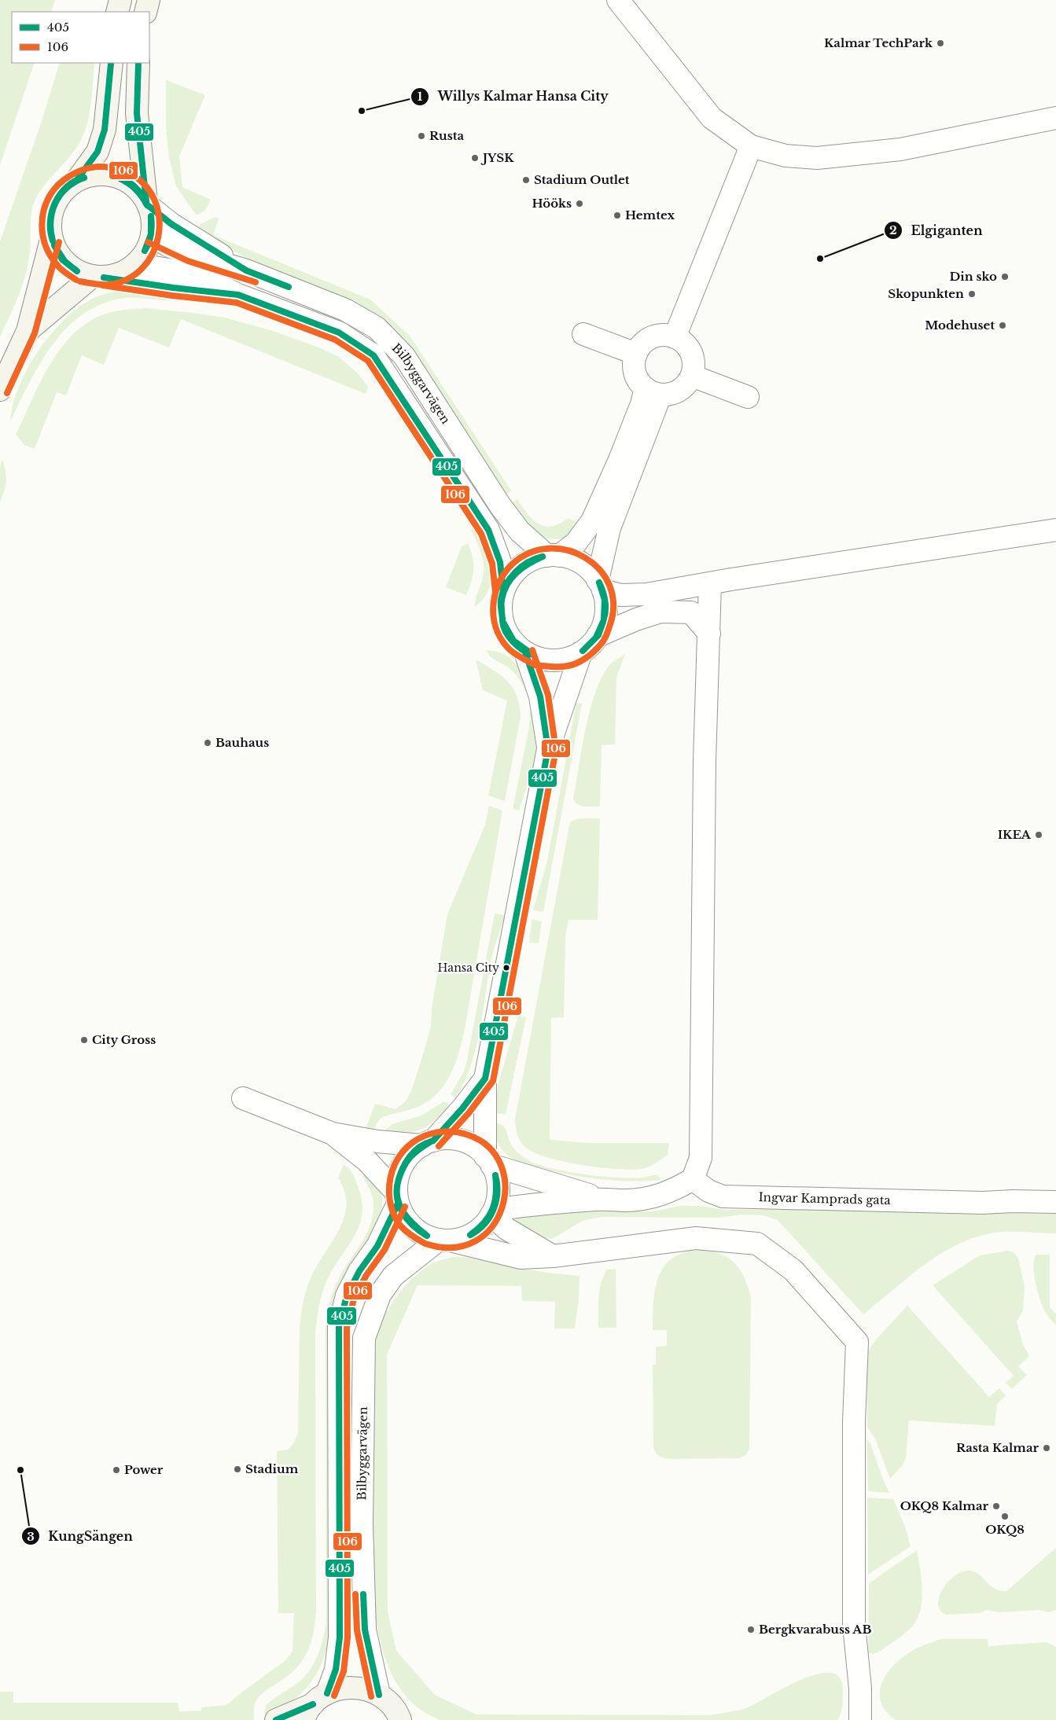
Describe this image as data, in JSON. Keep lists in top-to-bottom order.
{
  "streets": {
    "street": ["Bilbyggarvägen", "Ingvar Kamprads gata"]
  },
  "places": [
    "Kalmar TechPark",
    "Willys Kalmar Hansa City",
    "Rusta",
    "JYSK",
    "Stadium Outlet",
    "Hööks",
    "Hemtex",
    "Elgiganten",
    "Din sko",
    "Skopunkten",
    "Modehuset",
    "Bauhaus",
    "IKEA",
    "Hansa City",
    "City Gross",
    "Rasta Kalmar",
    "Stadium",
    "KungSängen",
    "Power",
    "OKQ8 Kalmar",
    "OKQ8",
    "Bergkvarabuss AB"
  ],
  "lines": ["transit line 405", "transit line 106"],
  "legend": ["405", "106"]
}
